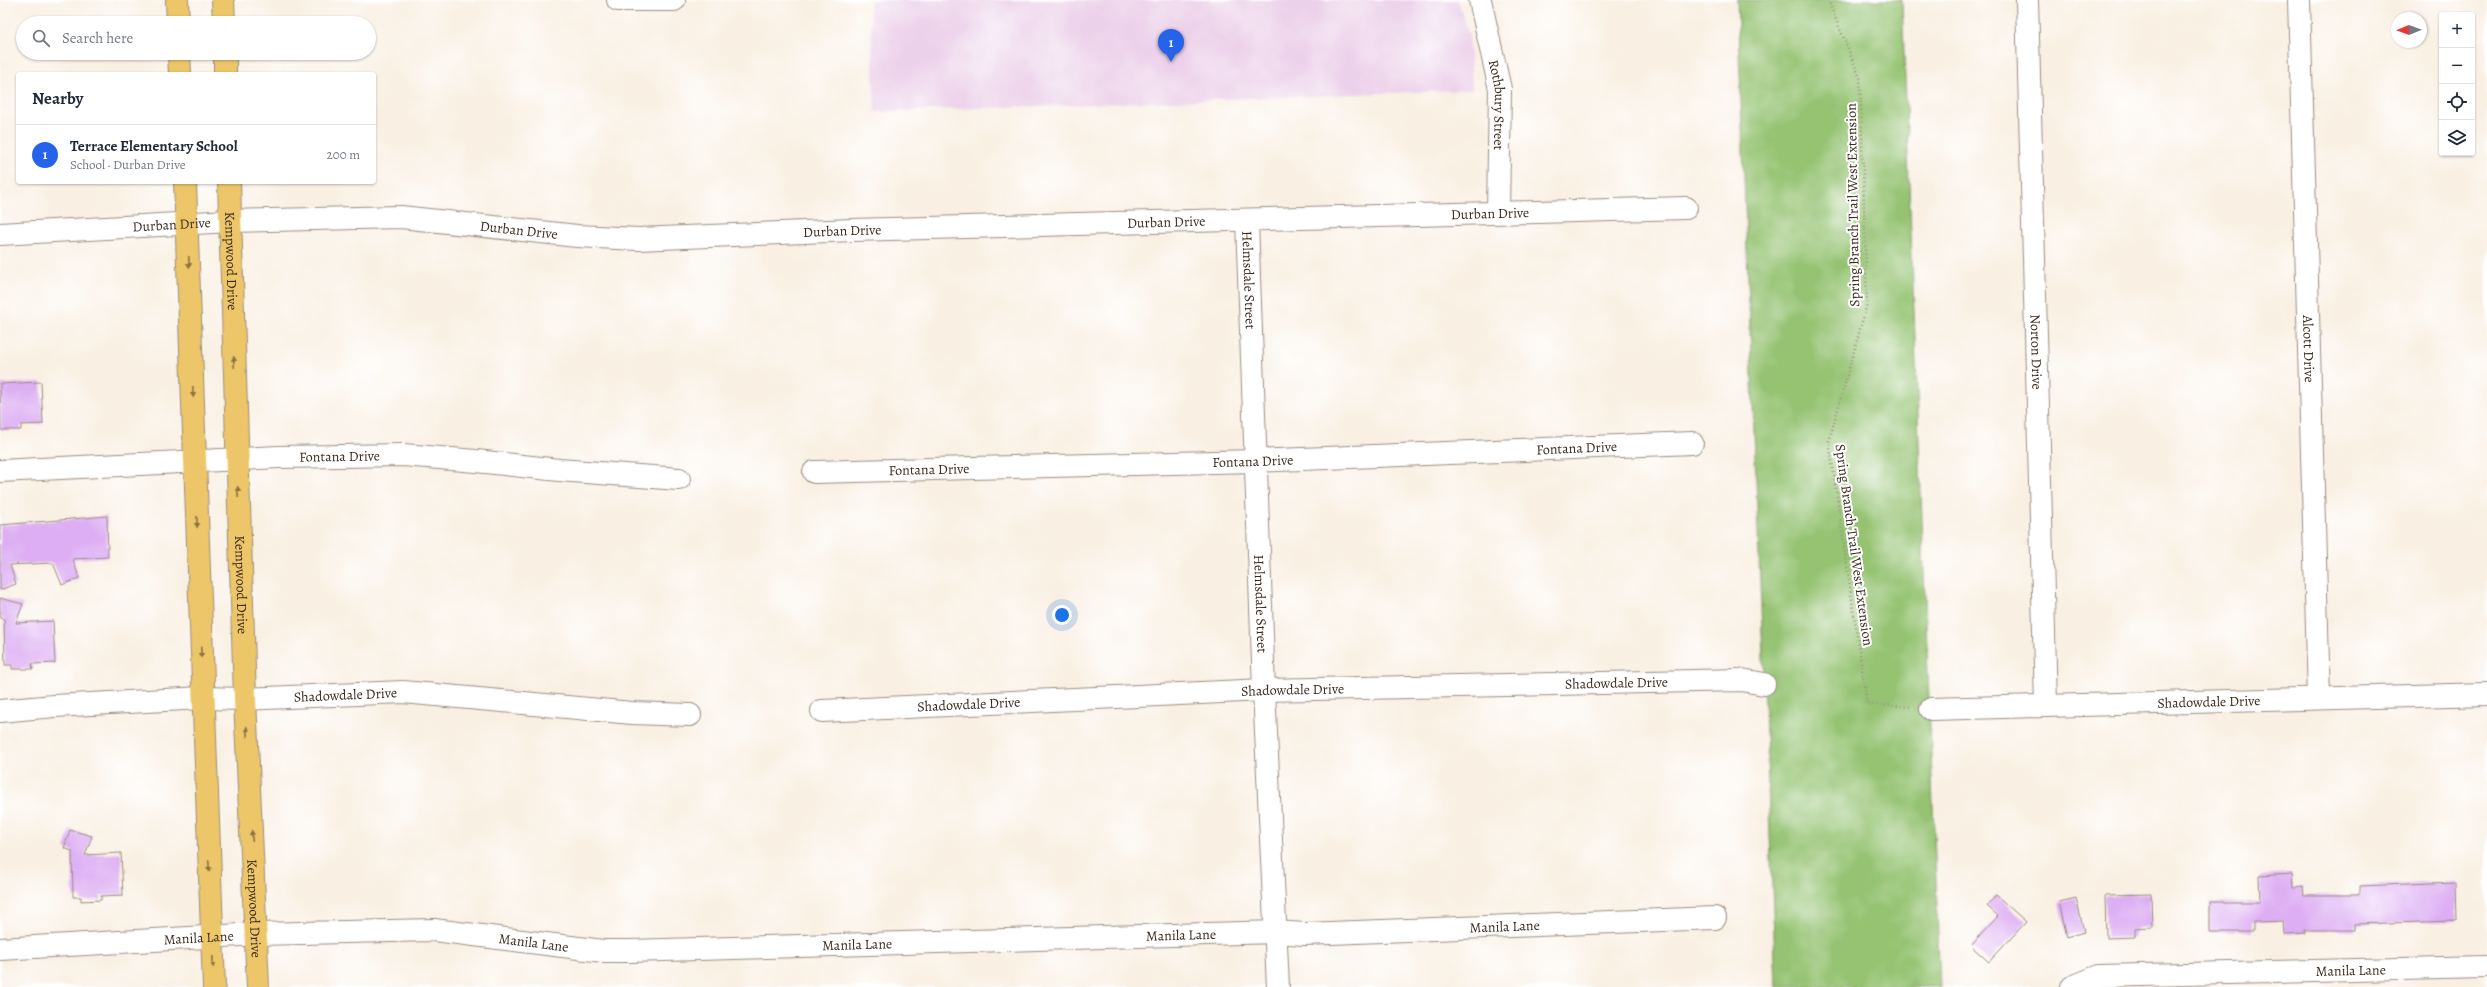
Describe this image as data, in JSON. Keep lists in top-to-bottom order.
{
  "streets": {
    "main road": ["Kempwood Drive"],
    "street": [
      "Rothbury Street",
      "Durban Drive",
      "Helmsdale Street",
      "Alcott Drive",
      "Norton Drive",
      "Fontana Drive",
      "Shadowdale Drive",
      "Manila Lane"
    ],
    "path": ["Spring Branch Trail West Extension"]
  },
  "crossings": [
    ["Rothbury Street", "Durban Drive"],
    ["Spring Branch Trail West Extension", "Shadowdale Drive"],
    ["Durban Drive", "Kempwood Drive"],
    ["Durban Drive", "Helmsdale Street"],
    ["Kempwood Drive", "Fontana Drive"],
    ["Kempwood Drive", "Shadowdale Drive"],
    ["Kempwood Drive", "Manila Lane"],
    ["Helmsdale Street", "Fontana Drive"],
    ["Helmsdale Street", "Shadowdale Drive"],
    ["Helmsdale Street", "Manila Lane"],
    ["Alcott Drive", "Shadowdale Drive"],
    ["Norton Drive", "Shadowdale Drive"]
  ],
  "north": "left",
  "page": {
    "map_buttons": ["+", "−"],
    "search": "Search here",
    "pins": "1",
    "heading": "Nearby",
    "list": [
      {
        "mark": "1",
        "name": "Terrace Elementary School",
        "note": "School · Durban Drive",
        "value": "200 m"
      }
    ]
  }
}
